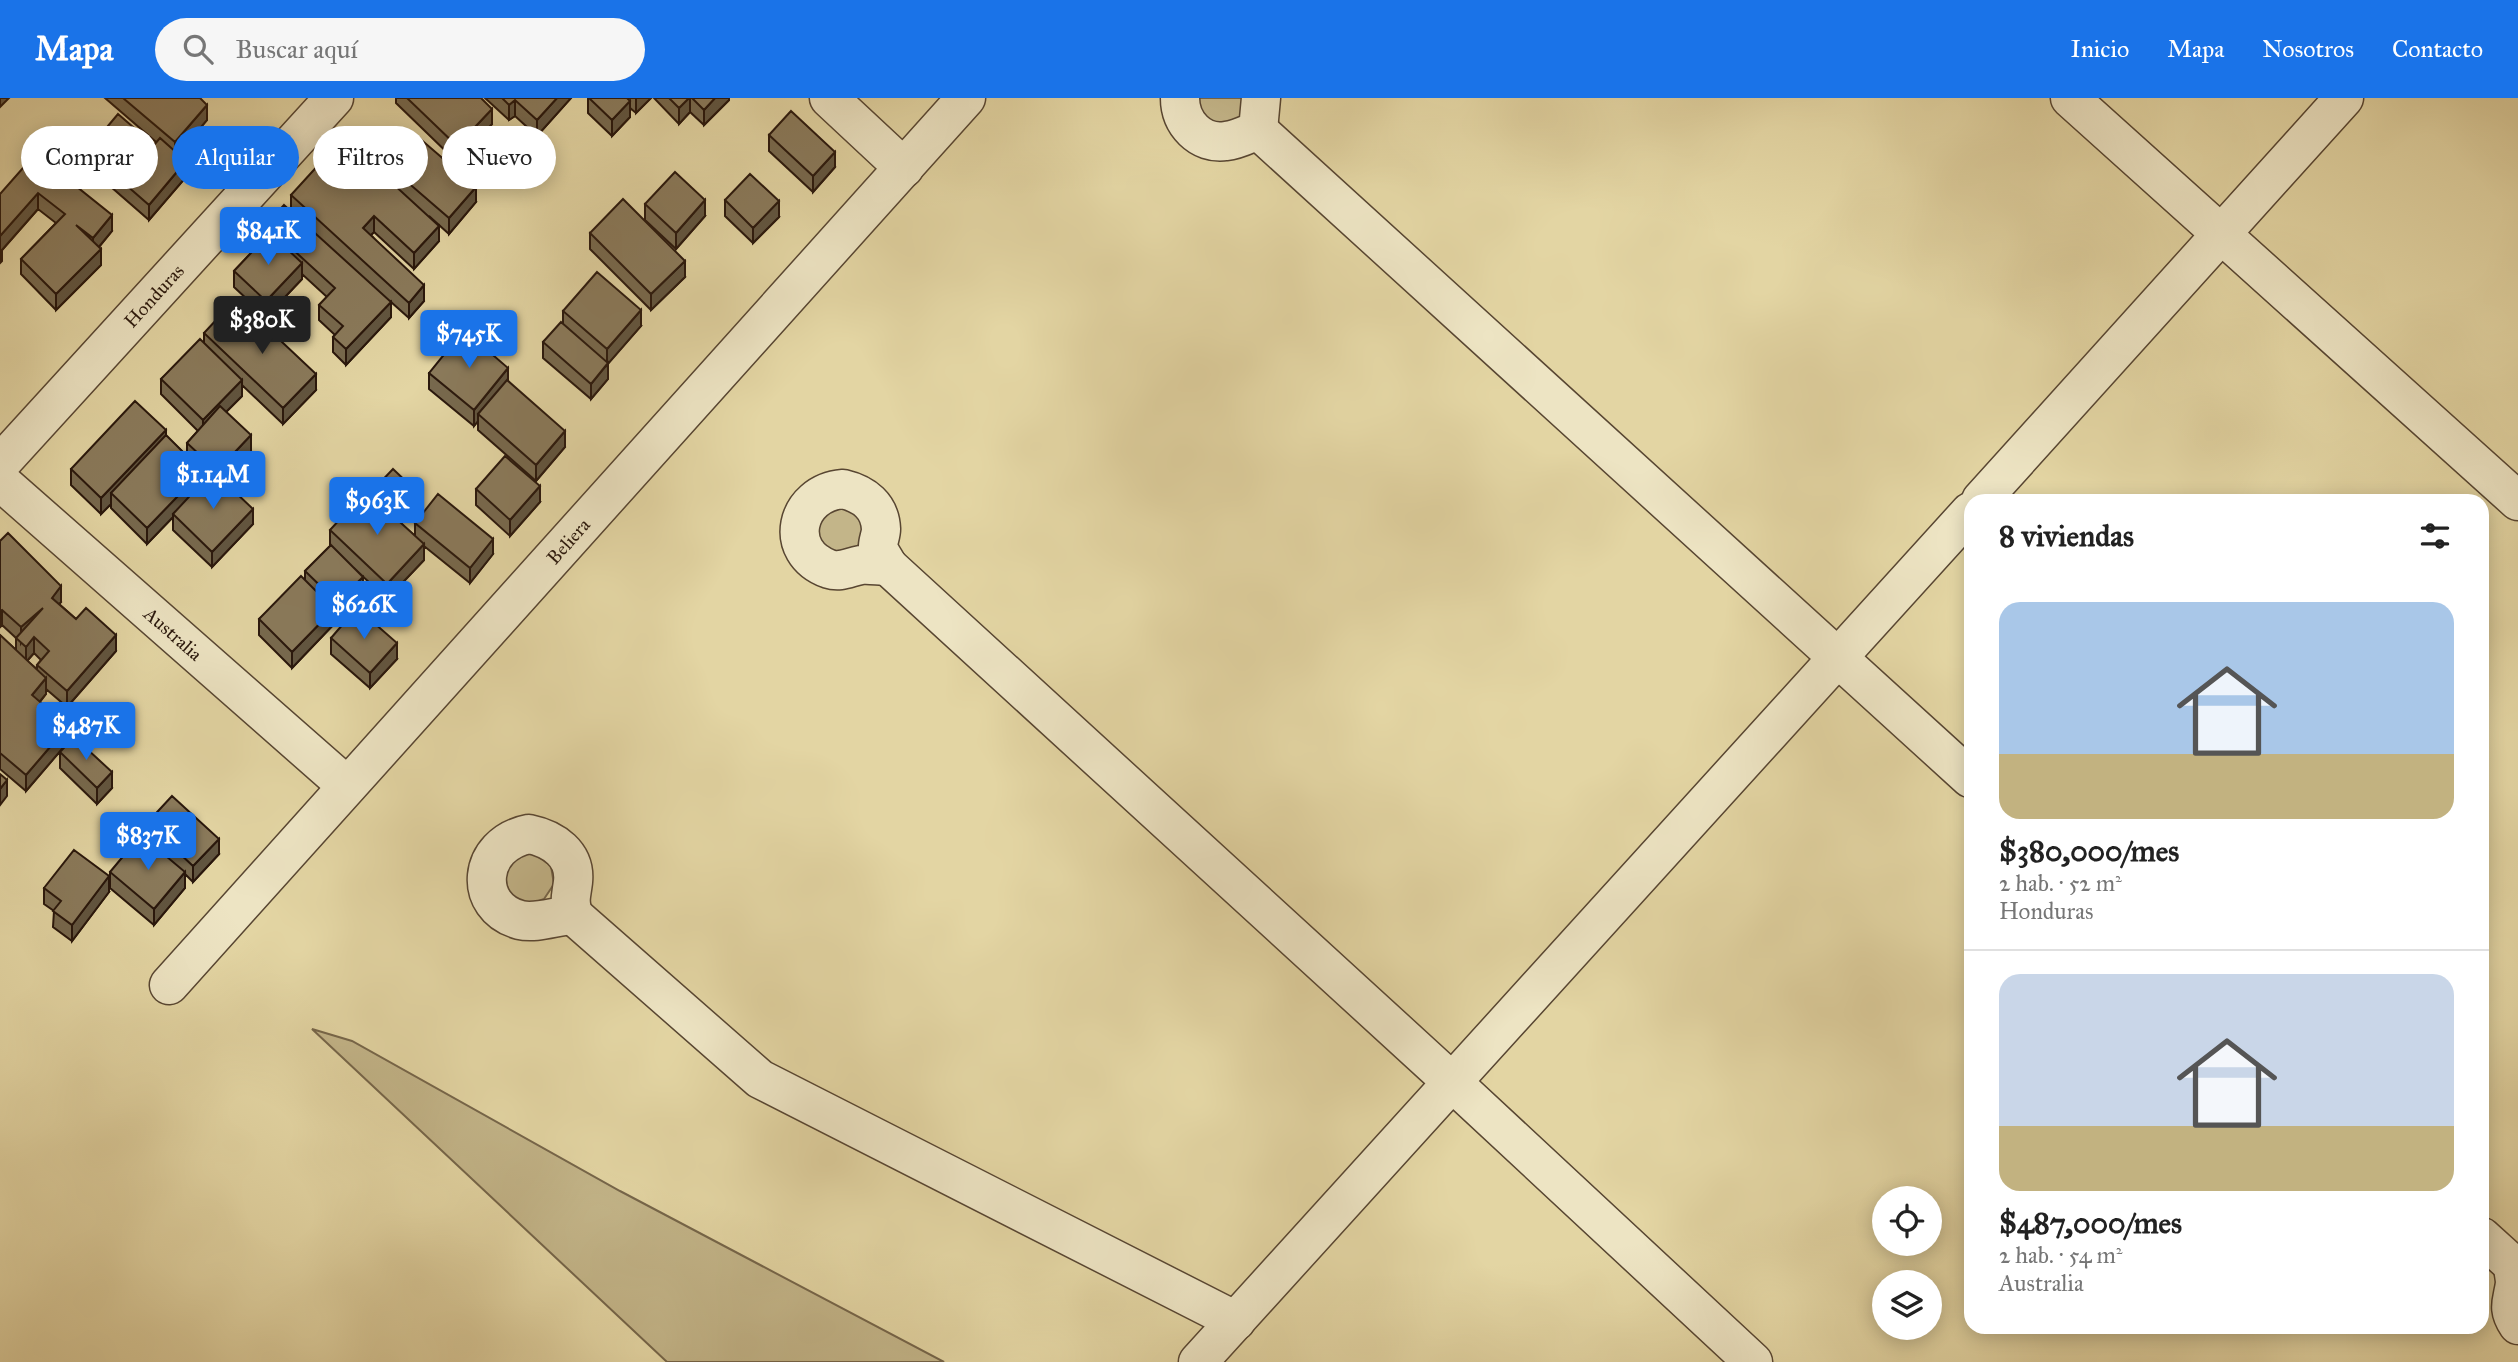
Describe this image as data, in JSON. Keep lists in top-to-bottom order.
{
  "streets": {
    "street": ["Honduras", "Beliera", "Australia"]
  },
  "crossings": [
    ["Beliera", "Australia"]
  ],
  "page": {
    "header": "Mapa",
    "search": "Buscar aquí",
    "nav": [
      "Inicio",
      "Mapa",
      "Nosotros",
      "Contacto"
    ],
    "chip": [
      "Comprar",
      "Alquilar",
      "Filtros",
      "Nuevo"
    ],
    "price": [
      "$841K",
      "$380K",
      "$745K",
      "$1.14M",
      "$963K",
      "$626K",
      "$487K",
      "$837K"
    ],
    "heading": "8 viviendas",
    "list": [
      {
        "name": "$380,000/mes",
        "note": "2 hab. · 52 m² · Honduras"
      },
      {
        "name": "$487,000/mes",
        "note": "2 hab. · 54 m² · Australia"
      }
    ]
  }
}
